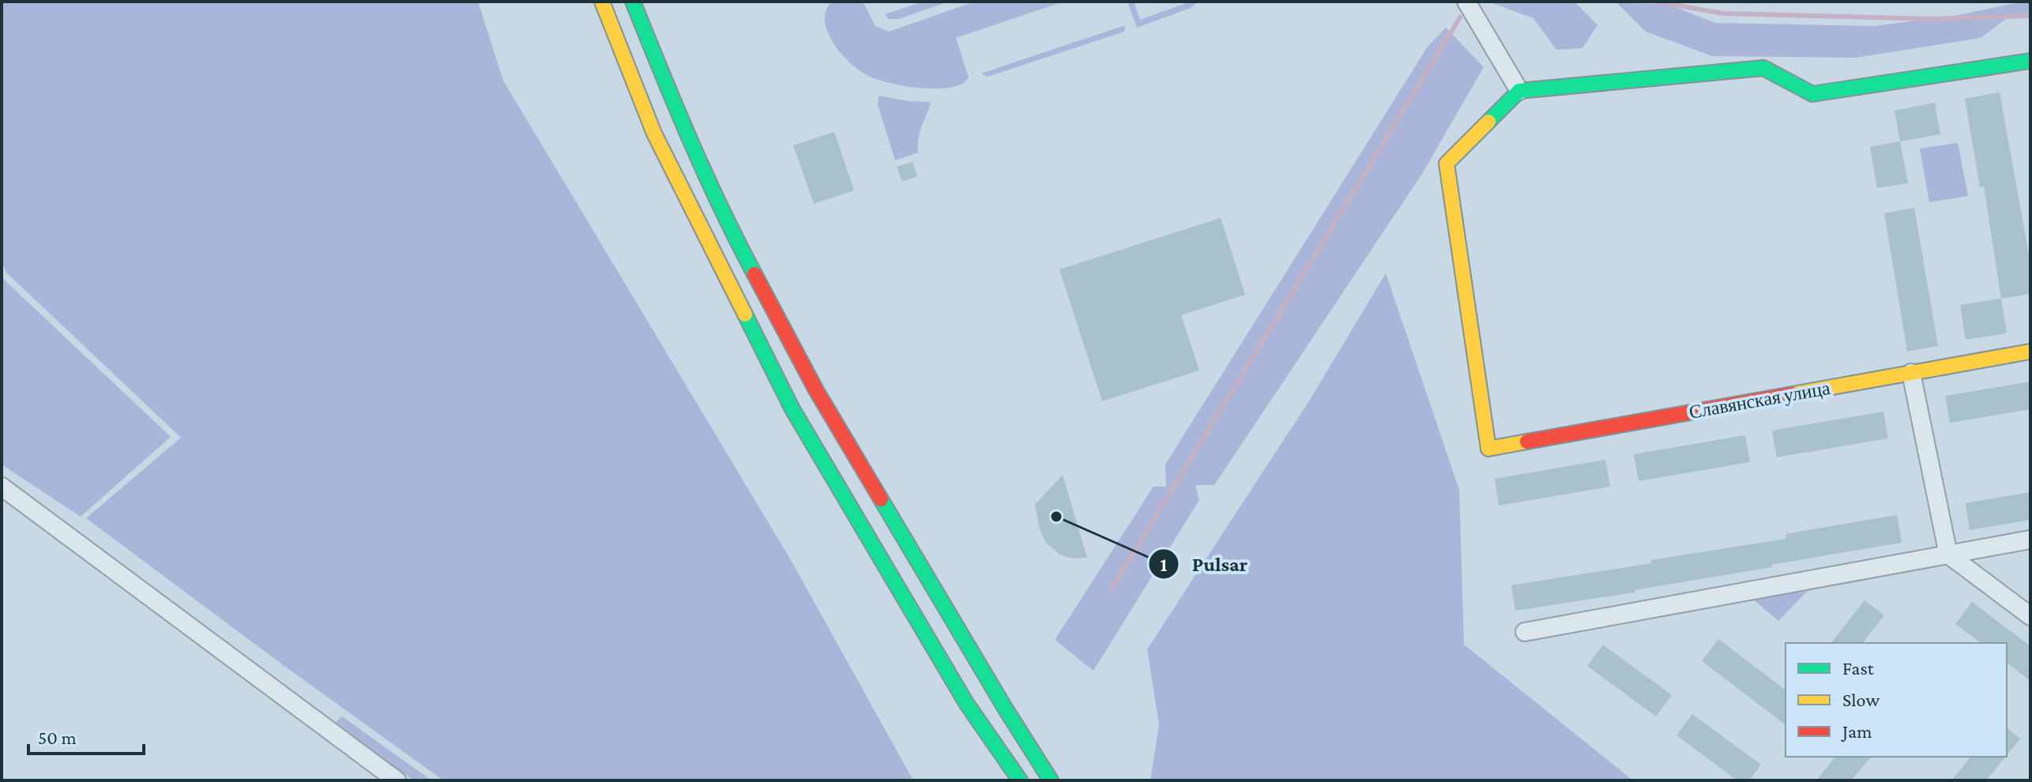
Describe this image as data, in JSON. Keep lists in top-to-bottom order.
{
  "streets": {
    "main road": ["Славянская улица"]
  },
  "places": ["Pulsar"],
  "legend": ["Fast", "Slow", "Jam"],
  "scale_bar": "50 m"
}
